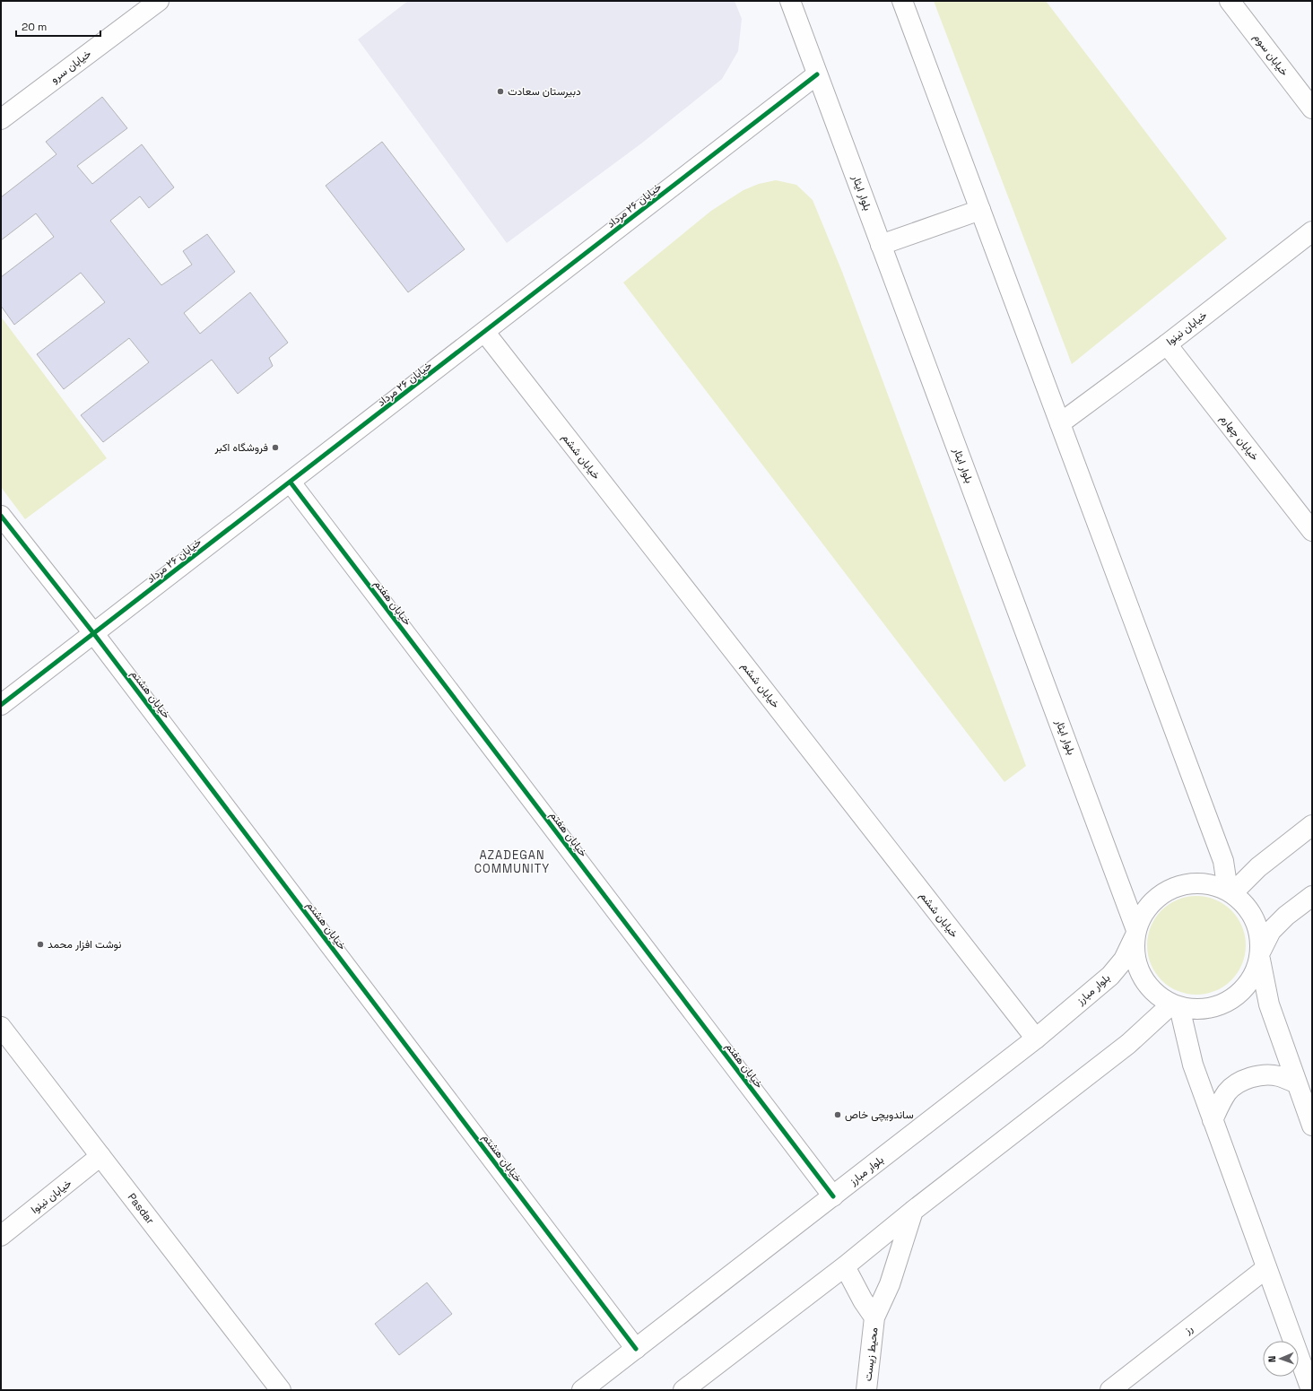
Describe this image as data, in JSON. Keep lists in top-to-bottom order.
{
  "streets": {
    "street": [
      "خیابان سوم",
      "خیابان سرو",
      "بلوار ایثار",
      "خیابان ۲۶ مرداد",
      "خیابان نینوا",
      "خیابان چهارم",
      "خیابان ششم",
      "خیابان هفتم",
      "خیابان هشتم",
      "بلوار مبارز",
      "Pasdar",
      "رز",
      "محیط زیست"
    ]
  },
  "crossings": [
    ["بلوار ایثار", "خیابان ۲۶ مرداد"],
    ["بلوار ایثار", "بلوار مبارز"],
    ["خیابان ۲۶ مرداد", "خیابان ششم"],
    ["خیابان ۲۶ مرداد", "خیابان هفتم"],
    ["خیابان ۲۶ مرداد", "خیابان هشتم"],
    ["خیابان نینوا", "خیابان چهارم"],
    ["خیابان نینوا", "Pasdar"],
    ["خیابان ششم", "بلوار مبارز"],
    ["خیابان هفتم", "بلوار مبارز"],
    ["خیابان هشتم", "بلوار مبارز"]
  ],
  "districts": ["AZADEGAN COMMUNITY"],
  "places": [
    "دبیرستان سعادت",
    "فروشگاه اکبر",
    "نوشت افزار محمد",
    "ساندویچی خاص"
  ],
  "scale_bar": "20 m",
  "north": "left"
}
